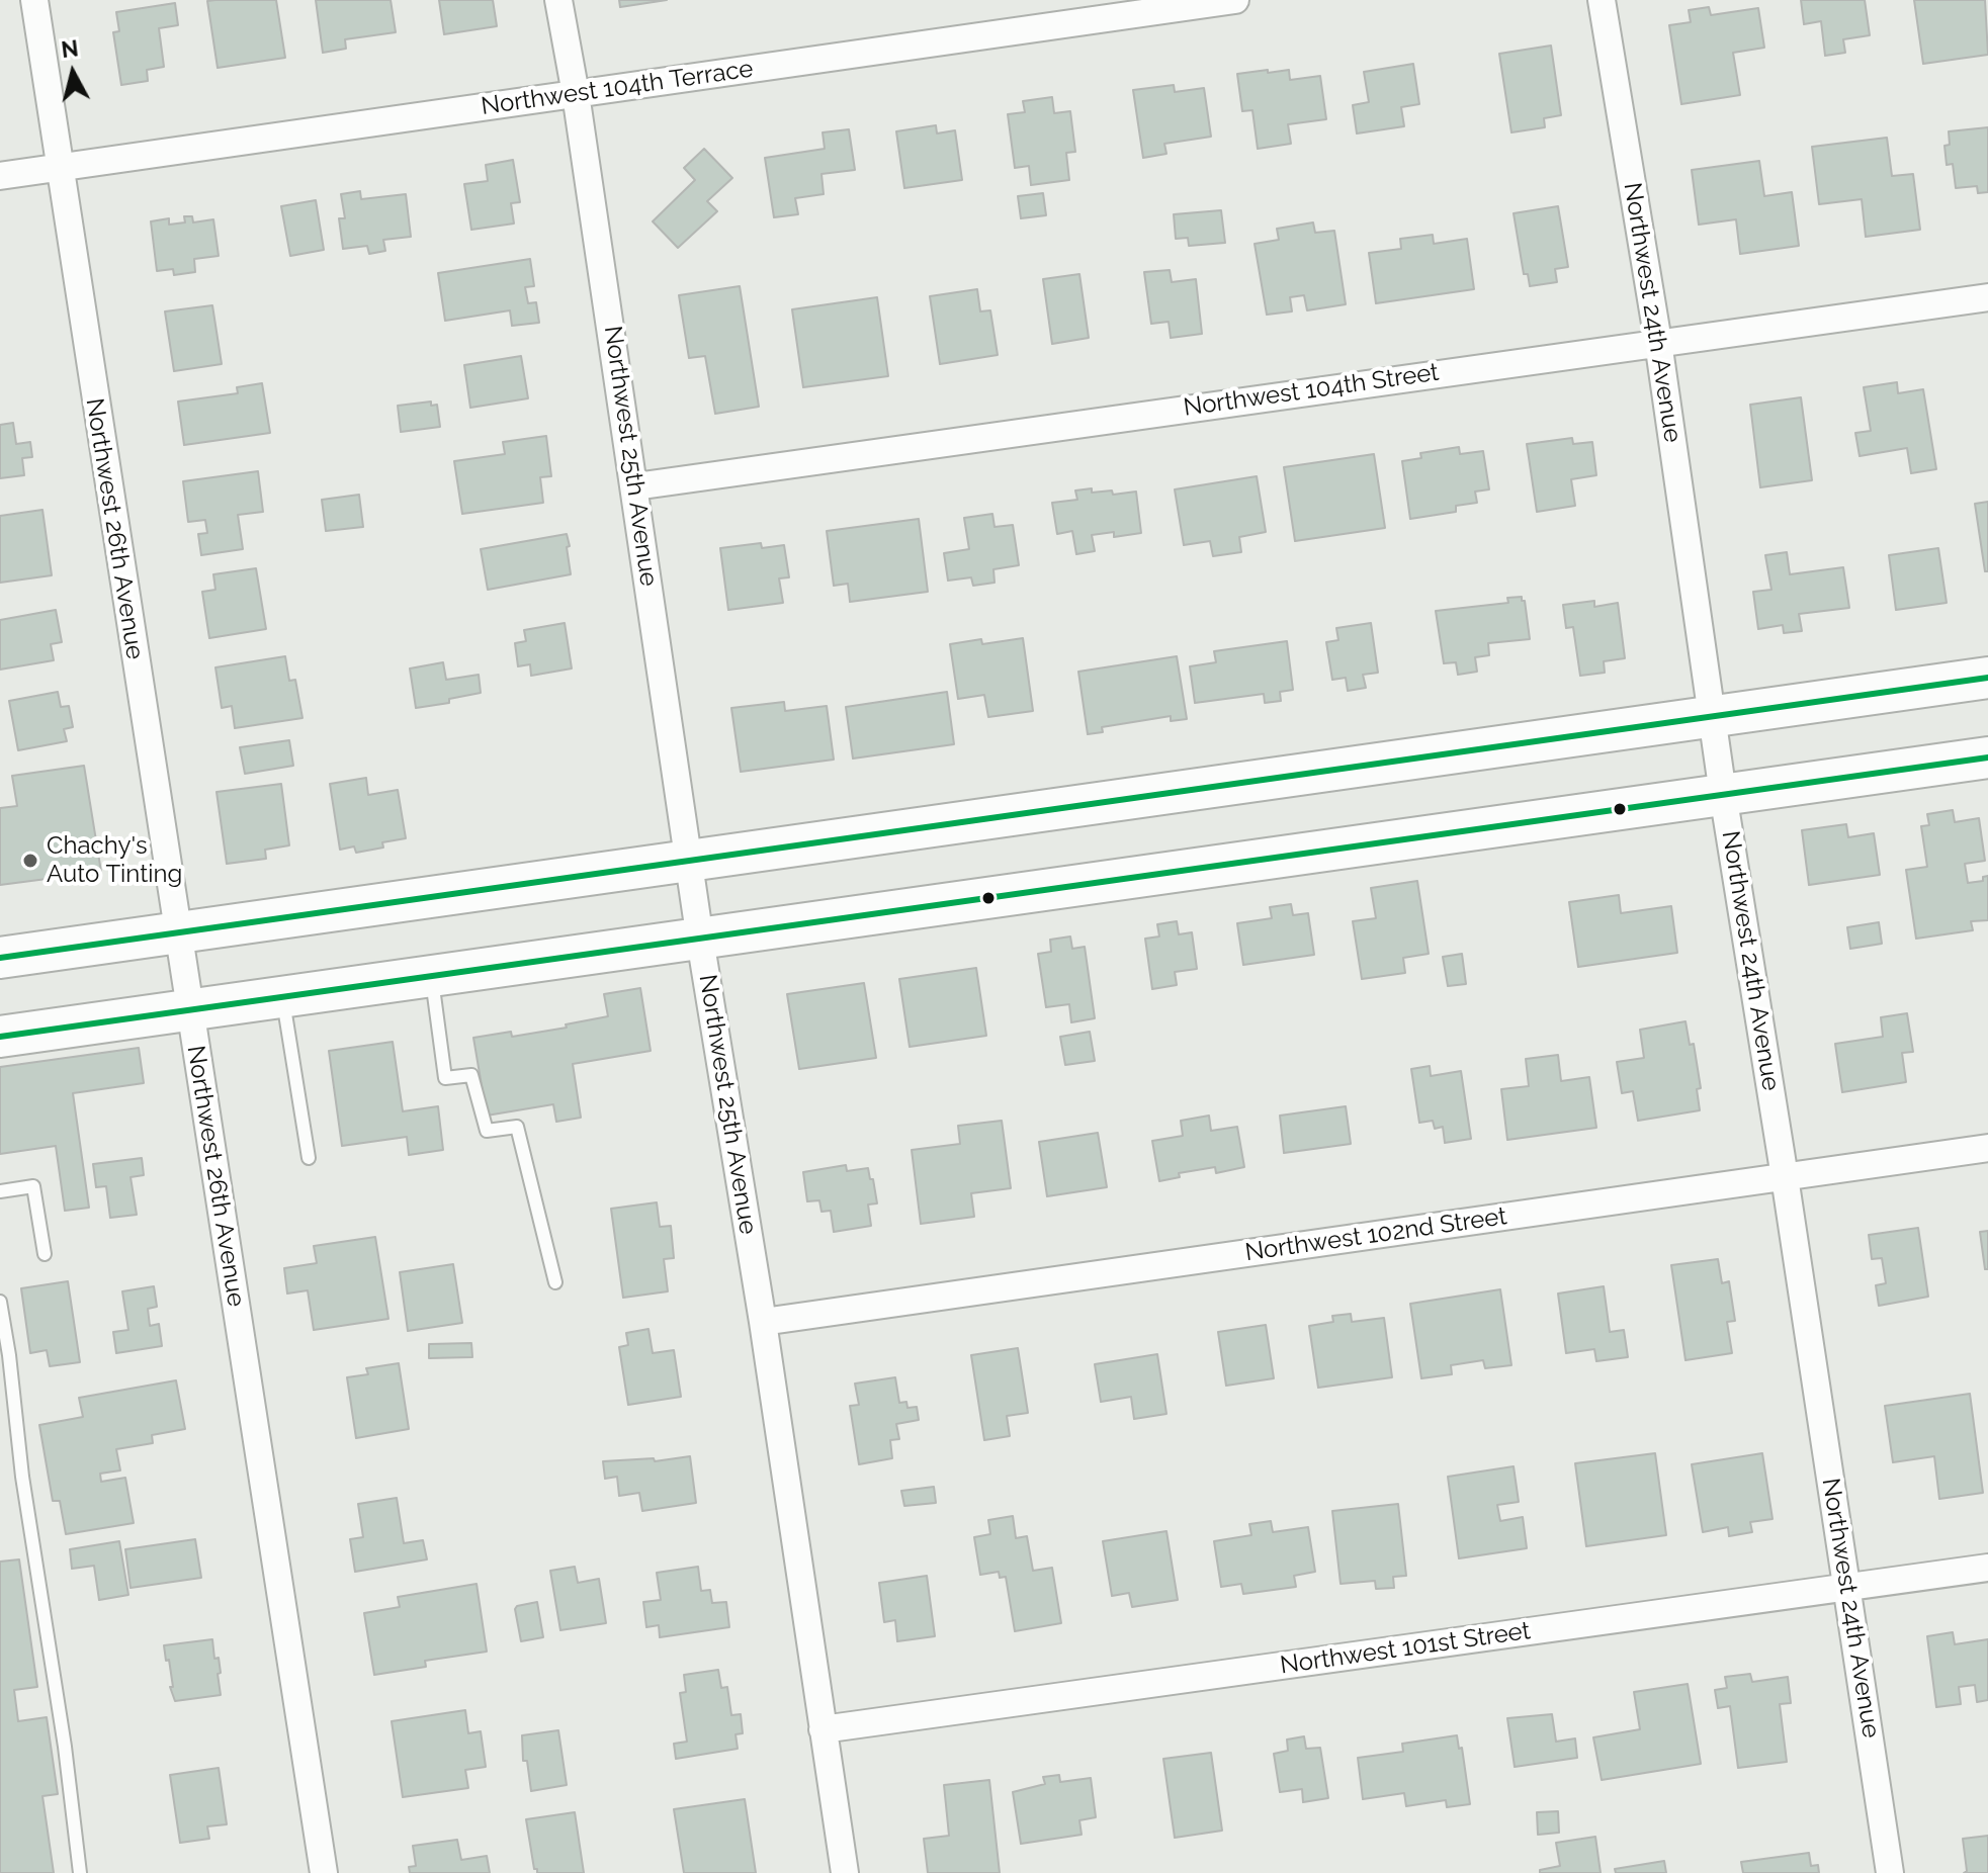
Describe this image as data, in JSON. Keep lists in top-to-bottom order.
{
  "streets": {
    "street": [
      "Northwest 104th Terrace",
      "Northwest 24th Avenue",
      "Northwest 104th Street",
      "Northwest 25th Avenue",
      "Northwest 26th Avenue",
      "Northwest 102nd Street",
      "Northwest 101st Street"
    ]
  },
  "crossings": [
    ["Northwest 104th Terrace", "Northwest 25th Avenue"],
    ["Northwest 104th Terrace", "Northwest 26th Avenue"],
    ["Northwest 24th Avenue", "Northwest 104th Street"],
    ["Northwest 24th Avenue", "Northwest 102nd Street"],
    ["Northwest 24th Avenue", "Northwest 101st Street"],
    ["Northwest 104th Street", "Northwest 25th Avenue"],
    ["Northwest 25th Avenue", "Northwest 102nd Street"],
    ["Northwest 25th Avenue", "Northwest 101st Street"]
  ],
  "places": ["Chachy's Auto Tinting"],
  "north": "top"
}
